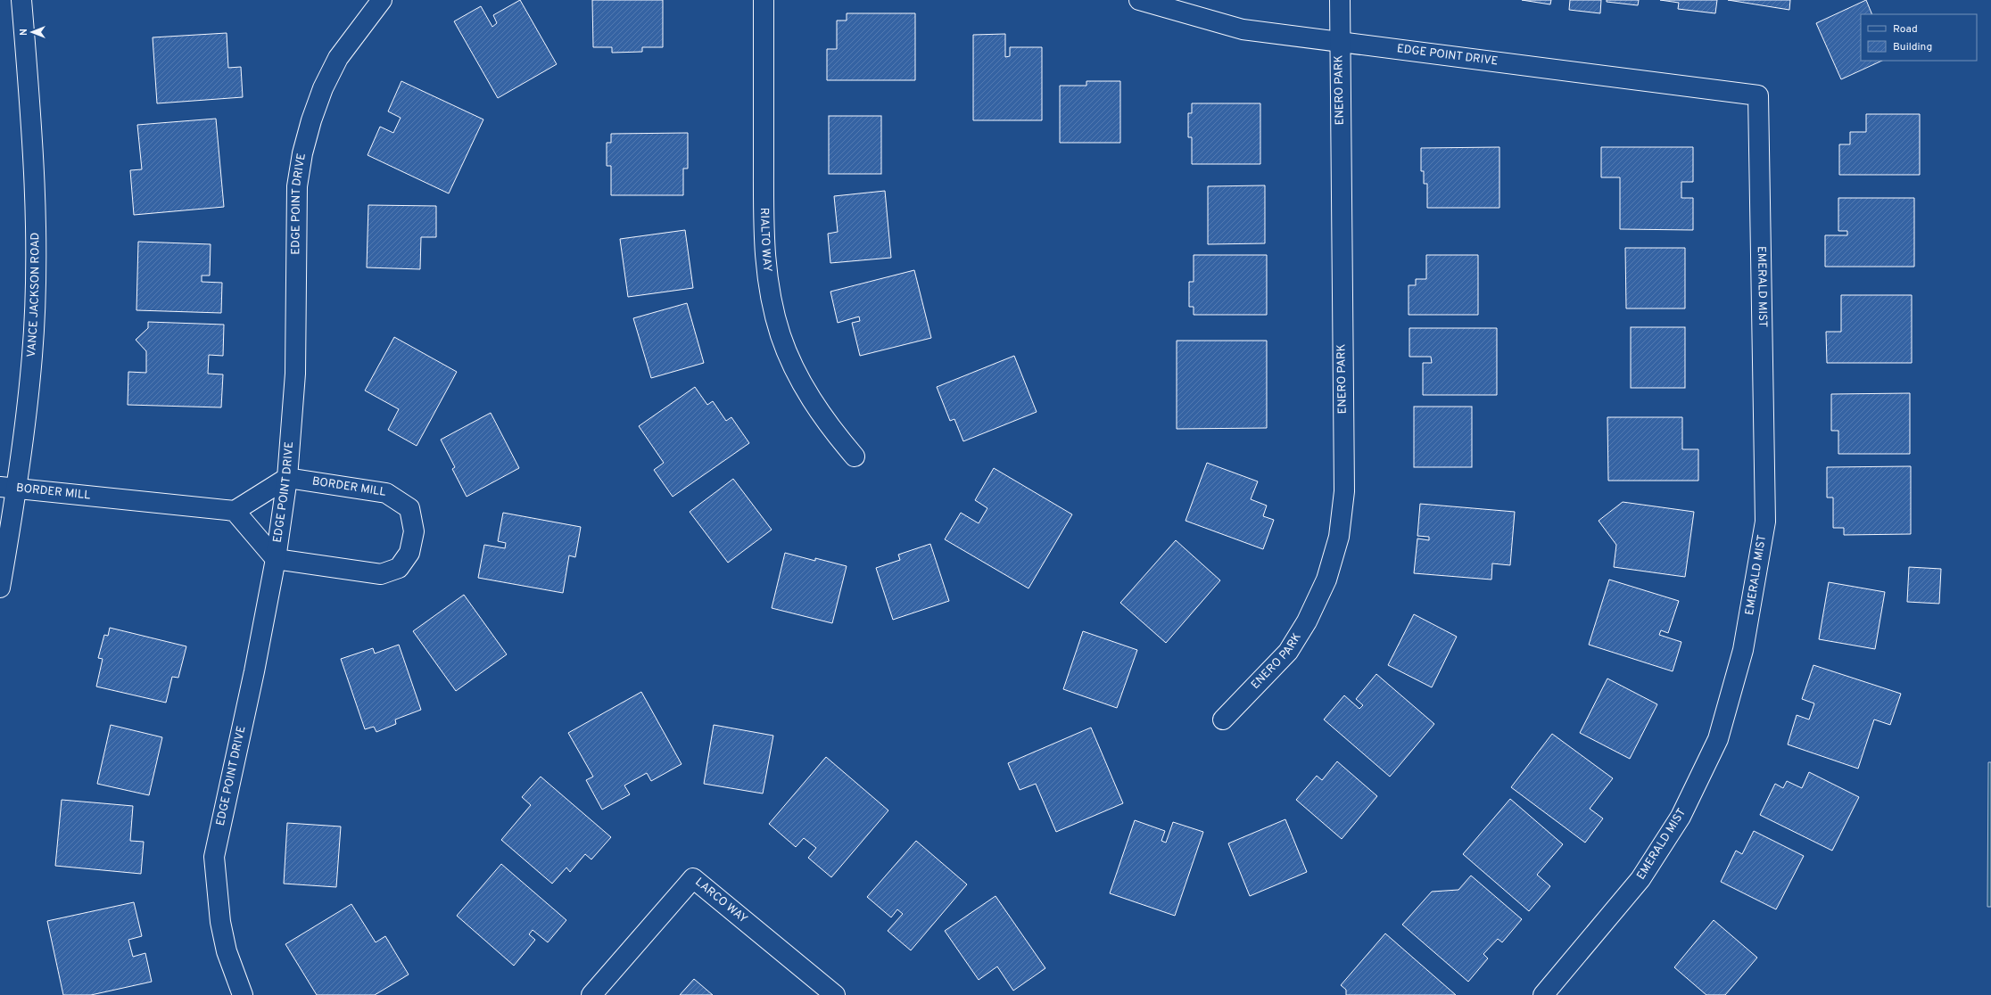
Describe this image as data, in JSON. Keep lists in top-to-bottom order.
{
  "streets": {
    "street": [
      "EDGE POINT DRIVE",
      "ENERO PARK",
      "RIALTO WAY",
      "EMERALD MIST",
      "VANCE JACKSON ROAD",
      "BORDER MILL",
      "LARCO WAY"
    ]
  },
  "crossings": [
    ["EDGE POINT DRIVE", "ENERO PARK"],
    ["EDGE POINT DRIVE", "EMERALD MIST"],
    ["EDGE POINT DRIVE", "BORDER MILL"],
    ["VANCE JACKSON ROAD", "BORDER MILL"]
  ],
  "legend": ["Road", "Building"],
  "north": "left"
}
